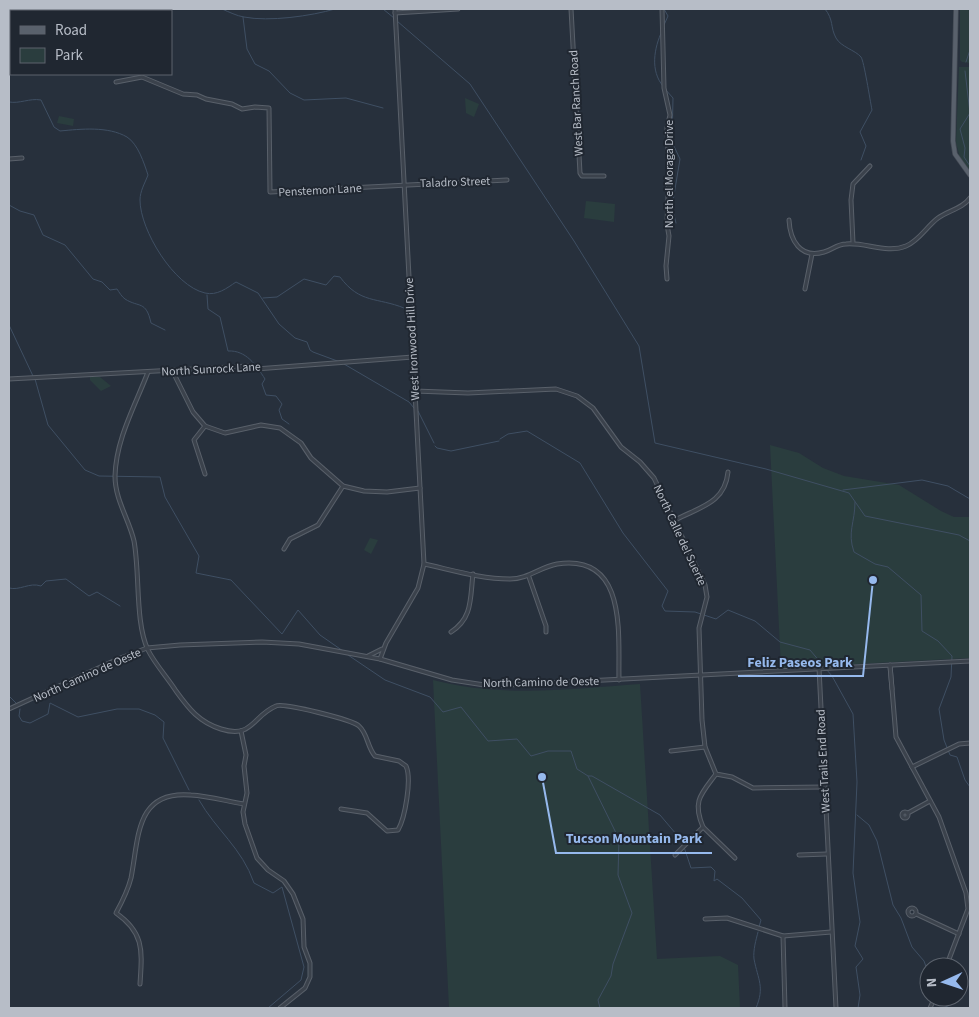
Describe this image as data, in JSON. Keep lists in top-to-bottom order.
{
  "streets": {
    "street": [
      "West Bar Ranch Road",
      "North el Moraga Drive",
      "Taladro Street",
      "Penstemon Lane",
      "West Ironwood Hill Drive",
      "North Sunrock Lane",
      "North Calle del Suerte",
      "North Camino de Oeste",
      "West Trails End Road"
    ]
  },
  "crossings": [
    ["Taladro Street", "Penstemon Lane"],
    ["Taladro Street", "West Ironwood Hill Drive"],
    ["Penstemon Lane", "West Ironwood Hill Drive"],
    ["West Ironwood Hill Drive", "North Sunrock Lane"],
    ["West Ironwood Hill Drive", "North Calle del Suerte"],
    ["West Ironwood Hill Drive", "North Camino de Oeste"],
    ["North Calle del Suerte", "North Camino de Oeste"],
    ["North Camino de Oeste", "West Trails End Road"]
  ],
  "places": ["Feliz Paseos Park", "Tucson Mountain Park"],
  "legend": ["Road", "Park"],
  "north": "left"
}
